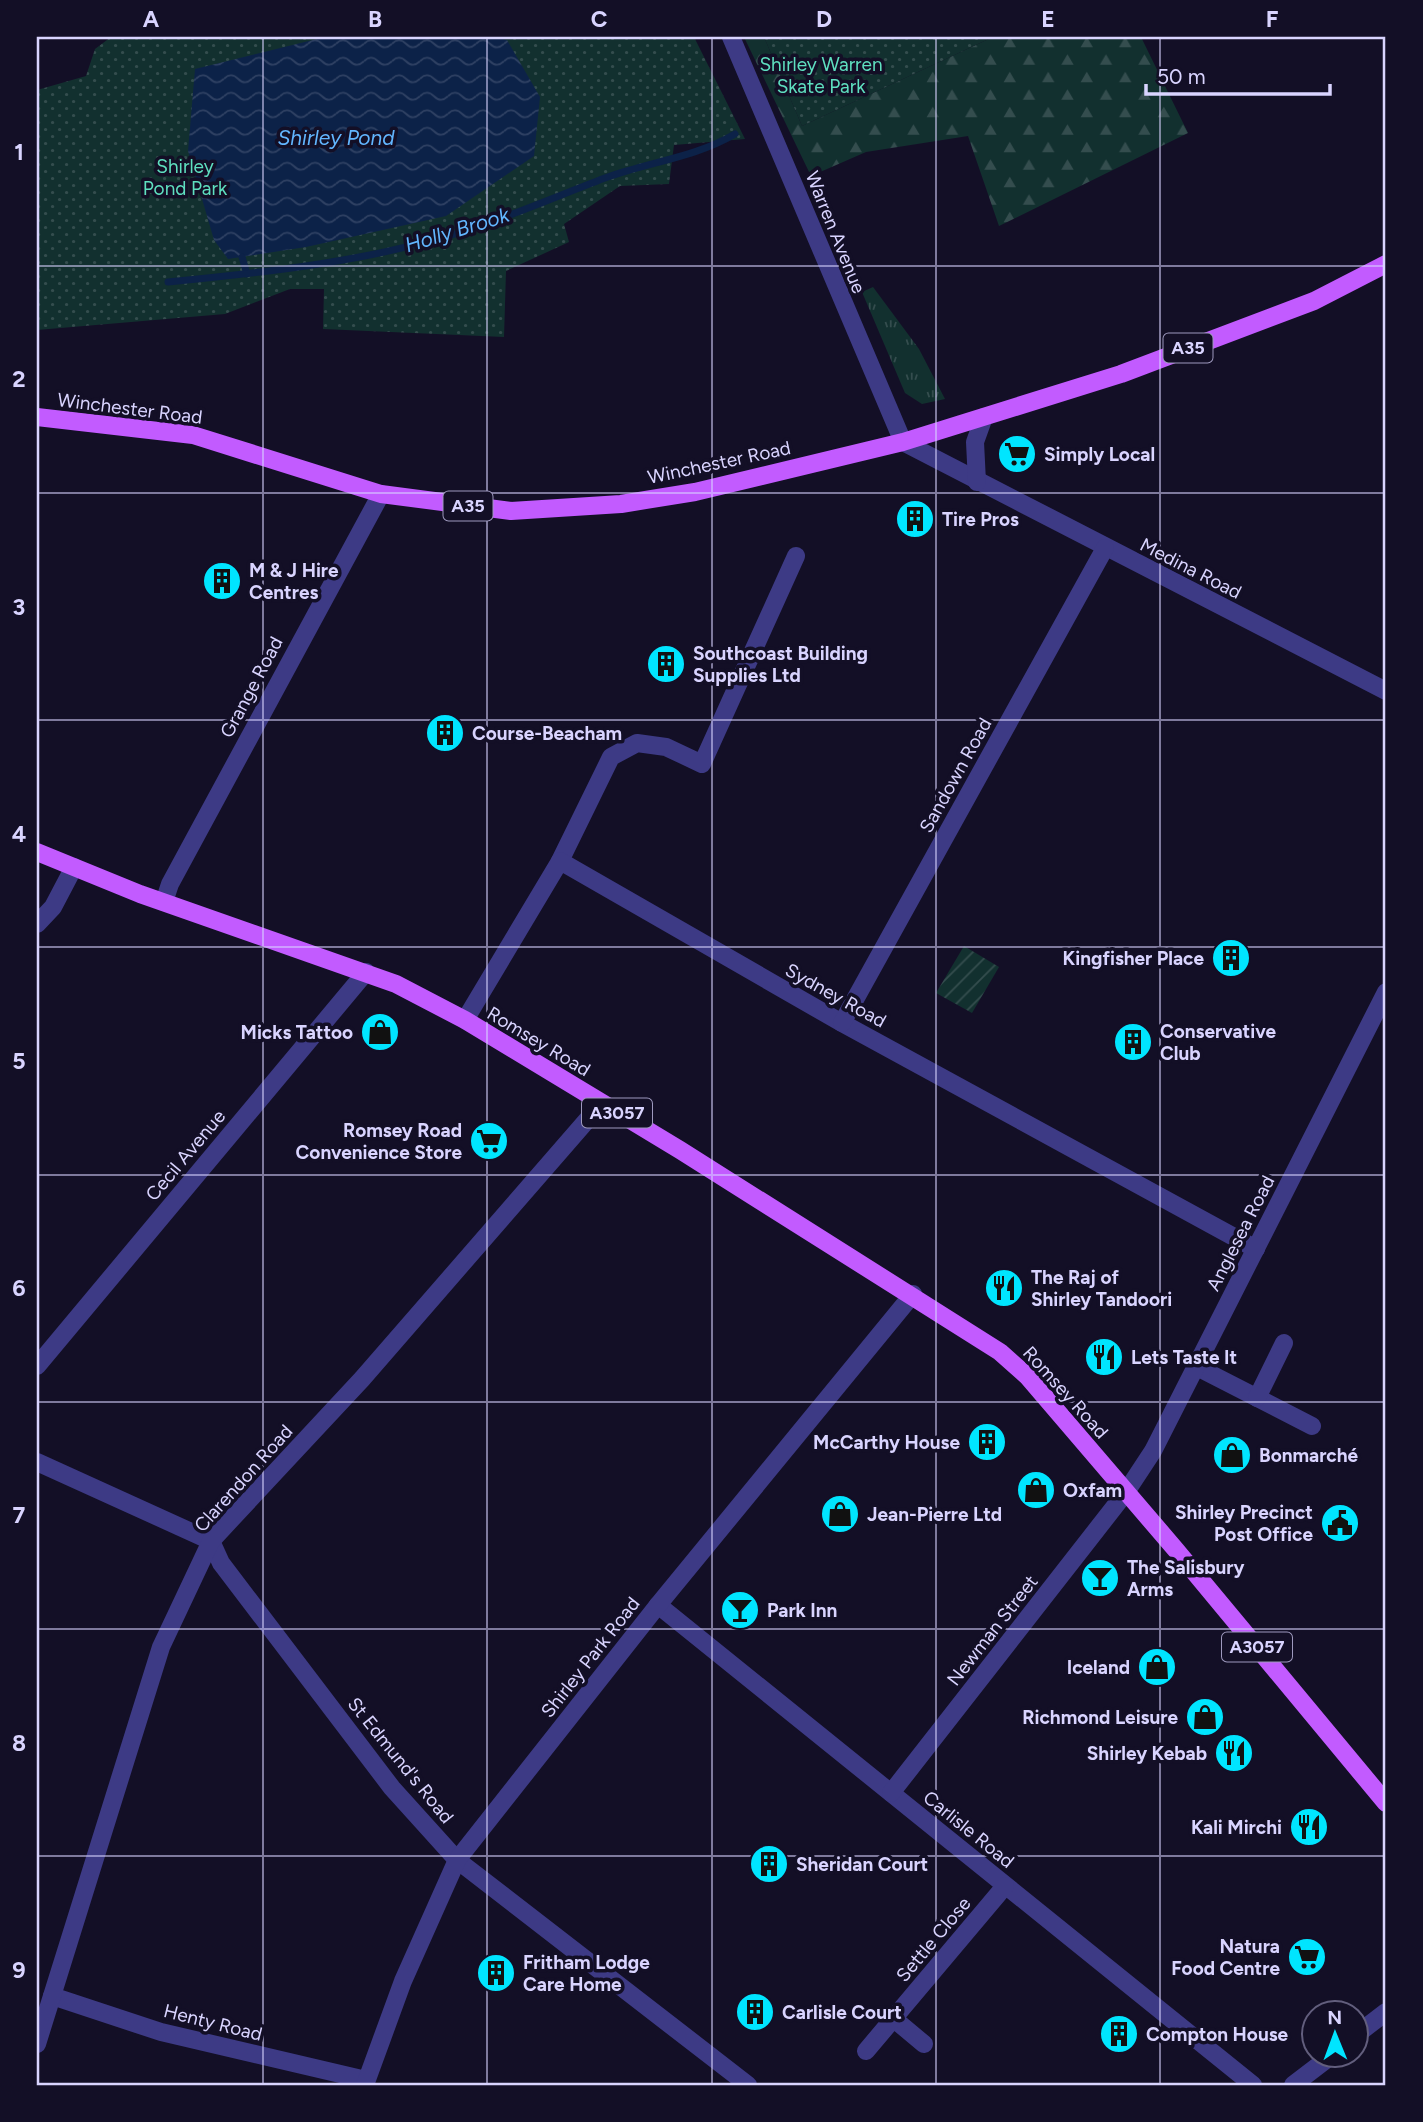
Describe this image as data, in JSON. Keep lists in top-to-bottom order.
{
  "streets": {
    "main road": [
      "A35",
      "Winchester Road",
      "Romsey Road",
      "A3057"
    ],
    "street": [
      "Warren Avenue",
      "Medina Road",
      "Grange Road",
      "Sandown Road",
      "Sydney Road",
      "Cecil Avenue",
      "Anglesea Road",
      "Clarendon Road",
      "Newman Street",
      "Shirley Park Road",
      "St Edmund's Road",
      "Carlisle Road",
      "Settle Close",
      "Henty Road"
    ]
  },
  "crossings": [
    ["Warren Avenue", "Winchester Road"],
    ["Warren Avenue", "Medina Road"],
    ["Winchester Road", "Medina Road"],
    ["Winchester Road", "Grange Road"],
    ["Medina Road", "Sandown Road"],
    ["Grange Road", "Romsey Road"],
    ["Sandown Road", "Sydney Road"],
    ["Sydney Road", "Anglesea Road"],
    ["Romsey Road", "A3057"],
    ["Romsey Road", "Cecil Avenue"],
    ["Romsey Road", "Anglesea Road"],
    ["Romsey Road", "Clarendon Road"],
    ["Romsey Road", "Newman Street"],
    ["Romsey Road", "Shirley Park Road"],
    ["A3057", "Anglesea Road"],
    ["A3057", "Newman Street"],
    ["Anglesea Road", "Newman Street"],
    ["Clarendon Road", "St Edmund's Road"],
    ["Clarendon Road", "Henty Road"],
    ["Newman Street", "Carlisle Road"],
    ["Shirley Park Road", "St Edmund's Road"],
    ["Shirley Park Road", "Carlisle Road"],
    ["Shirley Park Road", "Henty Road"],
    ["Carlisle Road", "Settle Close"]
  ],
  "water": ["Shirley Pond", "Holly Brook"],
  "parks": ["Shirley Warren Skate Park", "Shirley Pond Park"],
  "places": {
    "supermarket": ["Simply Local", "Romsey Road Convenience Store", "Natura Food Centre"],
    "building": [
      "Tire Pros",
      "M & J Hire Centres",
      "Southcoast Building Supplies Ltd",
      "Course-Beacham",
      "Kingfisher Place",
      "Conservative Club",
      "McCarthy House",
      "Sheridan Court",
      "Fritham Lodge Care Home",
      "Carlisle Court",
      "Compton House"
    ],
    "shop": [
      "Micks Tattoo",
      "Bonmarché",
      "Oxfam",
      "Jean-Pierre Ltd",
      "Iceland",
      "Richmond Leisure"
    ],
    "restaurant": [
      "The Raj of Shirley Tandoori",
      "Lets Taste It",
      "Shirley Kebab",
      "Kali Mirchi"
    ],
    "public building": ["Shirley Precinct Post Office"],
    "bar": ["The Salisbury Arms", "Park Inn"]
  },
  "scale_bar": "50 m",
  "north": "top",
  "grid": {
    "columns": [
      "A",
      "B",
      "C",
      "D",
      "E",
      "F"
    ],
    "rows": [
      "1",
      "2",
      "3",
      "4",
      "5",
      "6",
      "7",
      "8",
      "9"
    ]
  }
}
